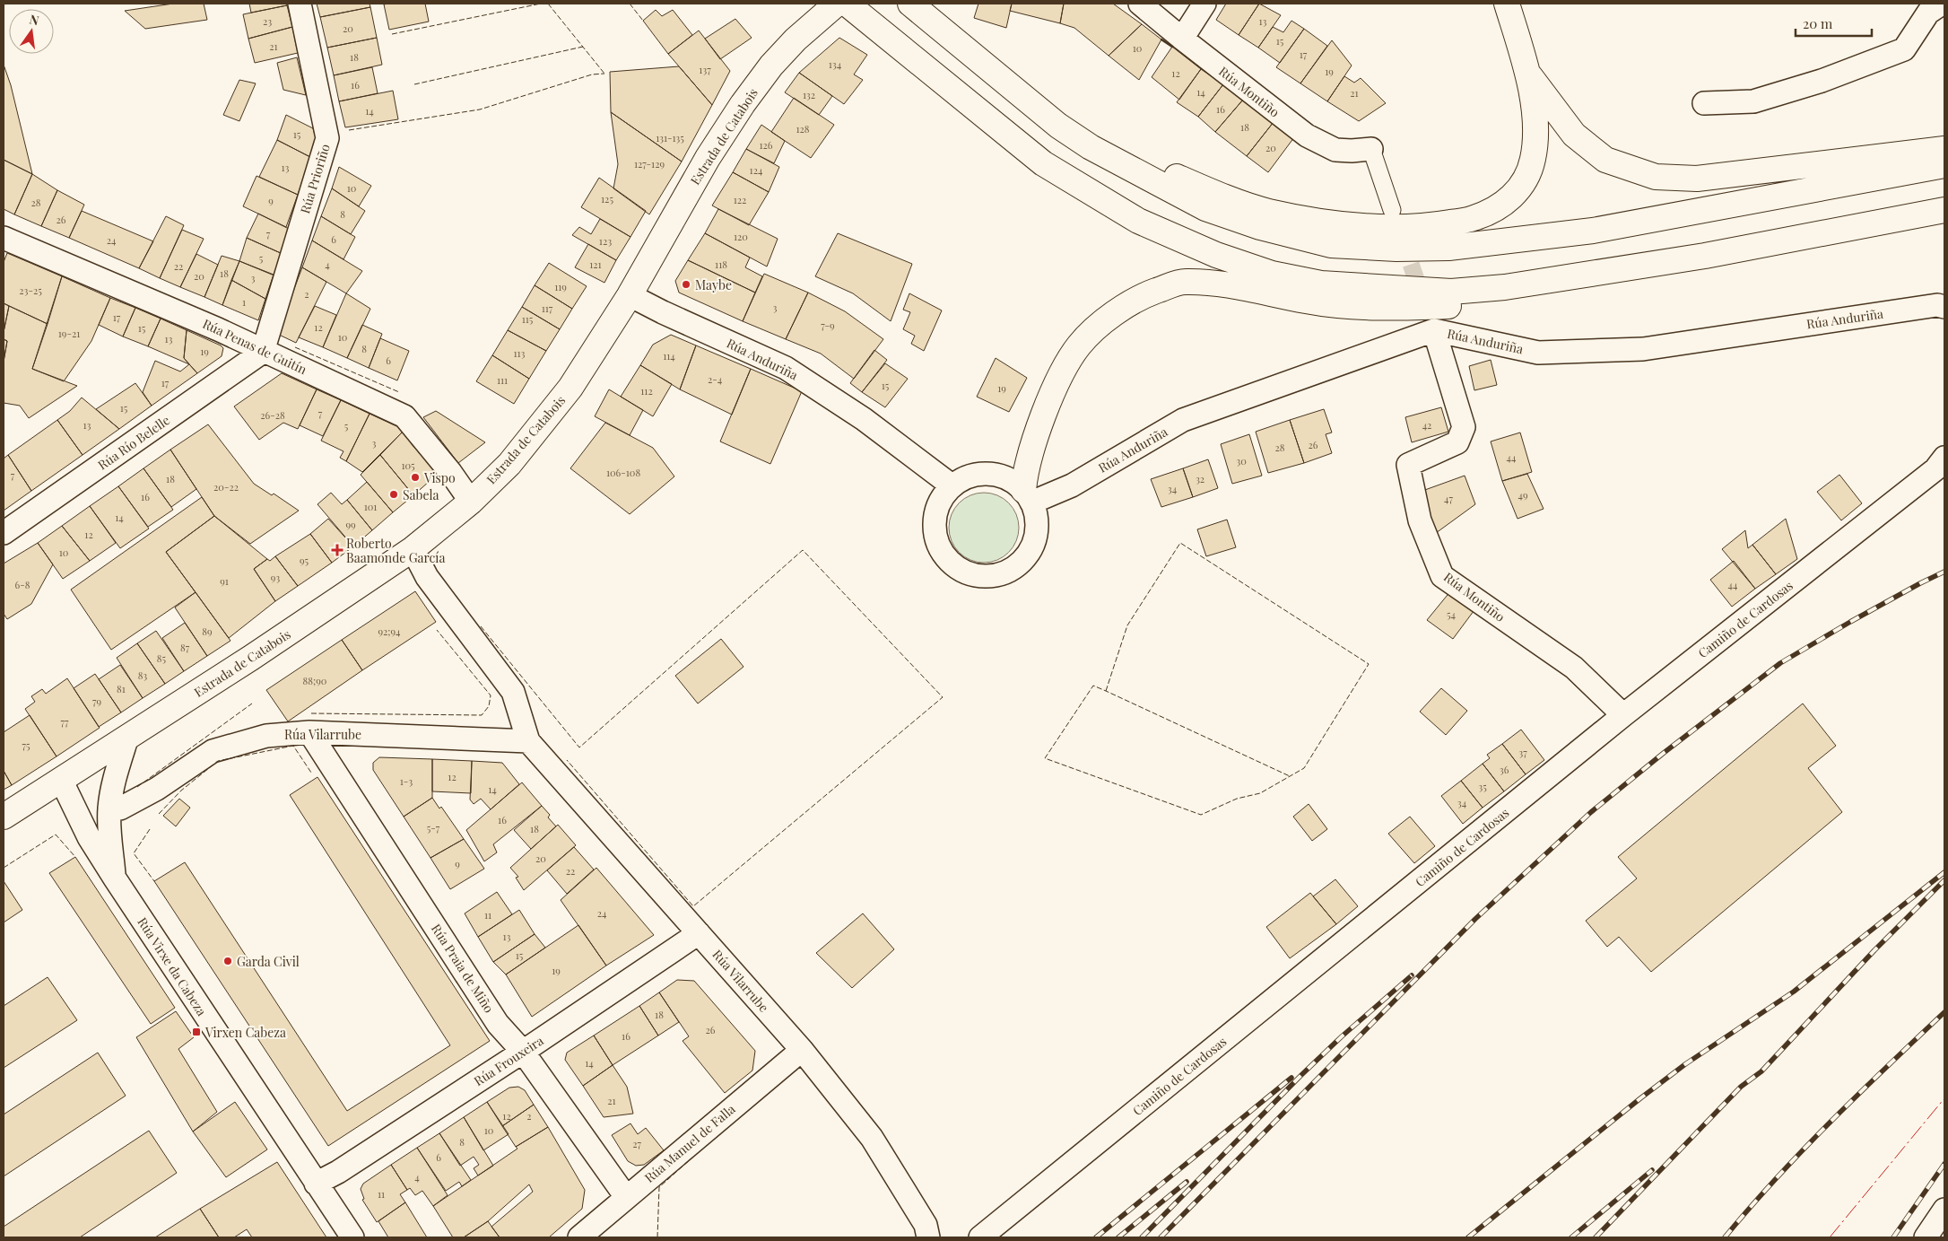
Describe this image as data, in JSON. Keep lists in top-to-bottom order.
{
  "streets": {
    "main road": ["Estrada de Catabois"],
    "street": [
      "Rúa Montiño",
      "Rúa Prioriño",
      "Rúa Anduriña",
      "Rúa Penas de Guitín",
      "Rúa Río Belelle",
      "Camiño de Cardosas",
      "Rúa Vilarrube",
      "Rúa Virxe da Cabeza",
      "Rúa Praia de Miño",
      "Rúa Frouxeira",
      "Rúa Manuel de Falla"
    ]
  },
  "crossings": [
    ["Rúa Montiño", "Rúa Anduriña"],
    ["Rúa Montiño", "Camiño de Cardosas"],
    ["Estrada de Catabois", "Rúa Anduriña"],
    ["Estrada de Catabois", "Rúa Penas de Guitín"],
    ["Estrada de Catabois", "Rúa Vilarrube"],
    ["Estrada de Catabois", "Rúa Virxe da Cabeza"],
    ["Rúa Prioriño", "Rúa Penas de Guitín"],
    ["Rúa Prioriño", "Rúa Río Belelle"],
    ["Rúa Penas de Guitín", "Rúa Río Belelle"],
    ["Rúa Vilarrube", "Rúa Praia de Miño"],
    ["Rúa Vilarrube", "Rúa Frouxeira"],
    ["Rúa Vilarrube", "Rúa Manuel de Falla"],
    ["Rúa Virxe da Cabeza", "Rúa Frouxeira"],
    ["Rúa Praia de Miño", "Rúa Frouxeira"],
    ["Rúa Praia de Miño", "Rúa Manuel de Falla"]
  ],
  "places": {
    "other": [
      "Maybe",
      "Vispo",
      "Sabela",
      "Garda Civil"
    ],
    "health": ["Roberto Baamonde García"],
    "transit": ["Virxen Cabeza"]
  },
  "house_numbers": [
    "23",
    "13",
    "20",
    "15",
    "21",
    "10",
    "17",
    "18",
    "134",
    "137",
    "19",
    "12",
    "16",
    "14",
    "21",
    "132",
    "16",
    "14",
    "18",
    "128",
    "15",
    "131-135",
    "126",
    "20",
    "127-129",
    "13",
    "124",
    "10",
    "125",
    "122",
    "9",
    "28",
    "8",
    "26",
    "7",
    "120",
    "6",
    "24",
    "123",
    "5",
    "4",
    "121",
    "118",
    "22",
    "18",
    "20",
    "3",
    "119",
    "23-25",
    "2",
    "1",
    "3",
    "117",
    "17",
    "115",
    "7-9",
    "12",
    "15",
    "19-21",
    "10",
    "13",
    "8",
    "19",
    "113",
    "114",
    "6",
    "2-4",
    "111",
    "17",
    "15",
    "19",
    "112",
    "15",
    "7",
    "26-28",
    "13",
    "42",
    "5",
    "3",
    "26",
    "28",
    "44",
    "30",
    "105",
    "106-108",
    "7",
    "18",
    "32",
    "20-22",
    "34",
    "49",
    "16",
    "47",
    "101",
    "14",
    "99",
    "12",
    "10",
    "95",
    "93",
    "91",
    "6-8",
    "44",
    "54",
    "89",
    "92;94",
    "87",
    "85",
    "83",
    "88;90",
    "81",
    "79",
    "77",
    "75",
    "37",
    "36",
    "12",
    "1-3",
    "35",
    "14",
    "34",
    "16",
    "5-7",
    "18",
    "20",
    "9",
    "22",
    "24",
    "11",
    "13",
    "15",
    "19",
    "18",
    "26",
    "16",
    "14",
    "21",
    "12",
    "2",
    "10",
    "8",
    "27",
    "6",
    "4",
    "11"
  ],
  "scale_bar": "20 m",
  "north": "top"
}
